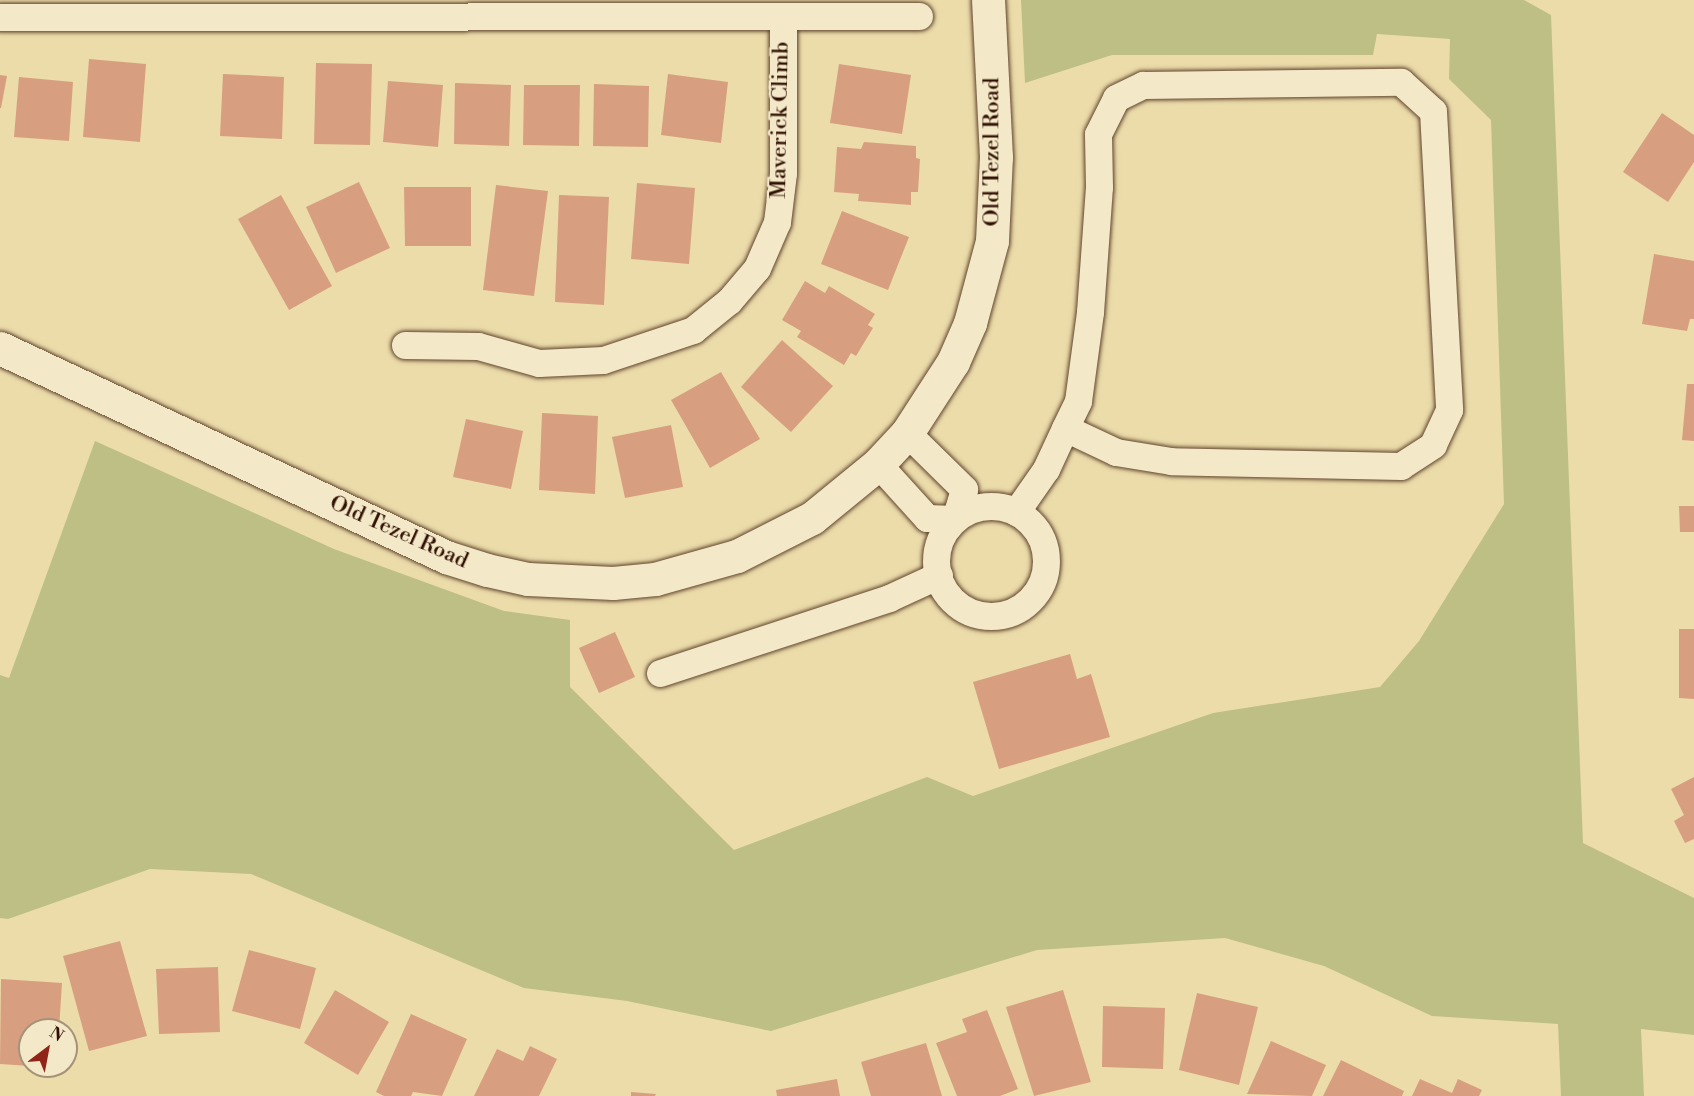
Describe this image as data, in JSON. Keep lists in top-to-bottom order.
{
  "streets": {
    "street": ["Maverick Climb", "Old Tezel Road"]
  },
  "north": "top right"
}
